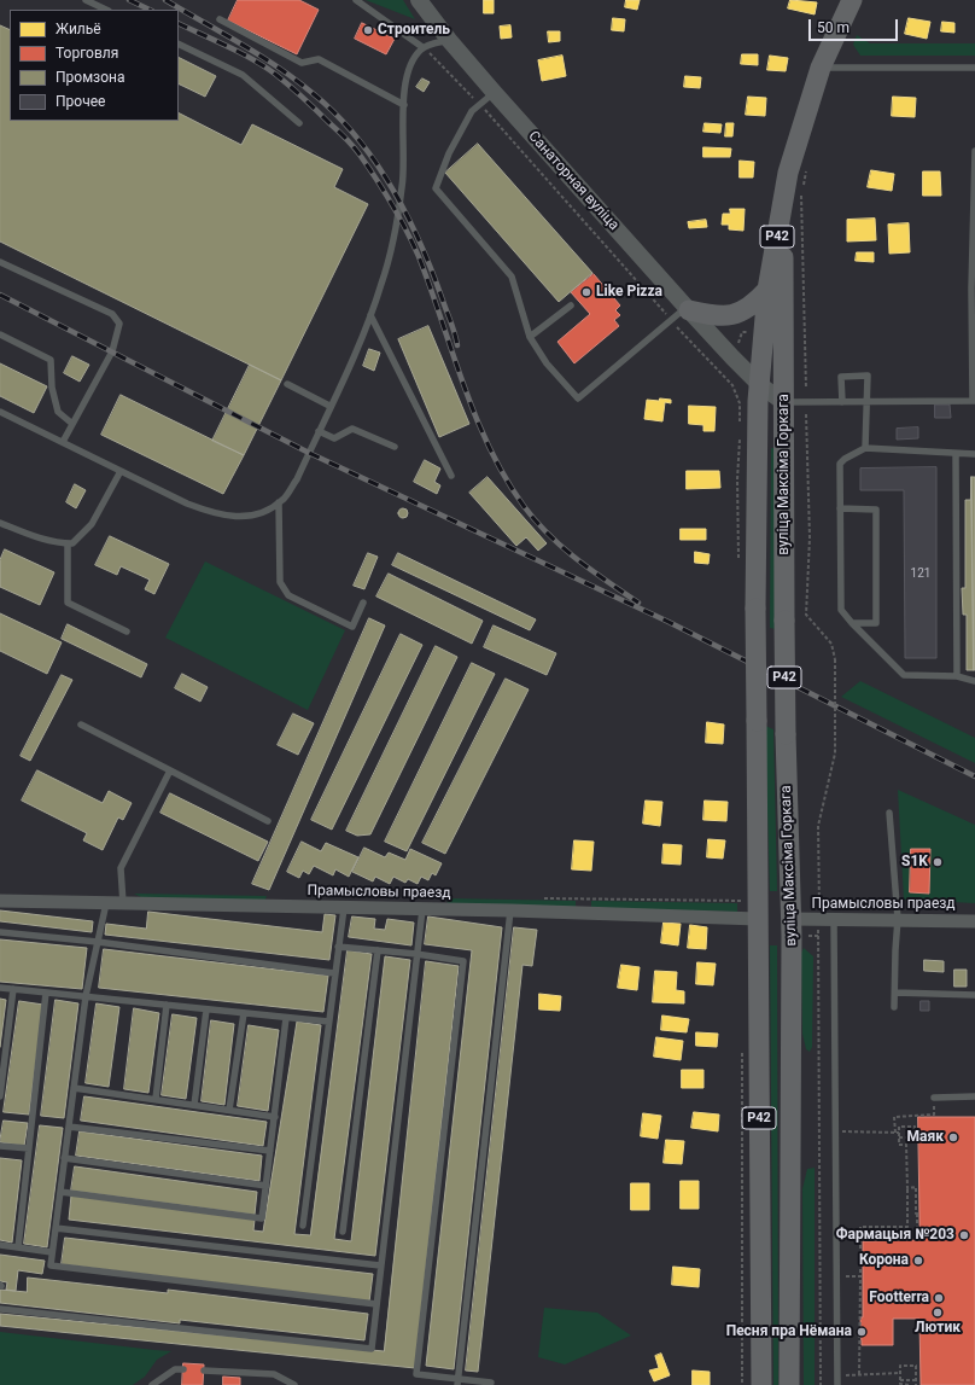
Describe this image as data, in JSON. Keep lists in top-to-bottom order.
{
  "streets": {
    "main road": ["Р42", "вуліца Максіма Горкага"],
    "street": ["Санаторная вуліца", "Прамысловы праезд"]
  },
  "crossings": [
    ["Санаторная вуліца", "вуліца Максіма Горкага"],
    ["Р42", "вуліца Максіма Горкага"],
    ["вуліца Максіма Горкага", "Прамысловы праезд"]
  ],
  "places": [
    "Строитель",
    "Like Pizza",
    "S1K",
    "Маяк",
    "Фармацыя №203",
    "Корона",
    "Footterra",
    "Лютик",
    "Песня пра Нёмана"
  ],
  "house_numbers": ["121"],
  "legend": [
    "Жильё",
    "Торговля",
    "Промзона",
    "Прочее"
  ],
  "scale_bar": "50 m"
}
